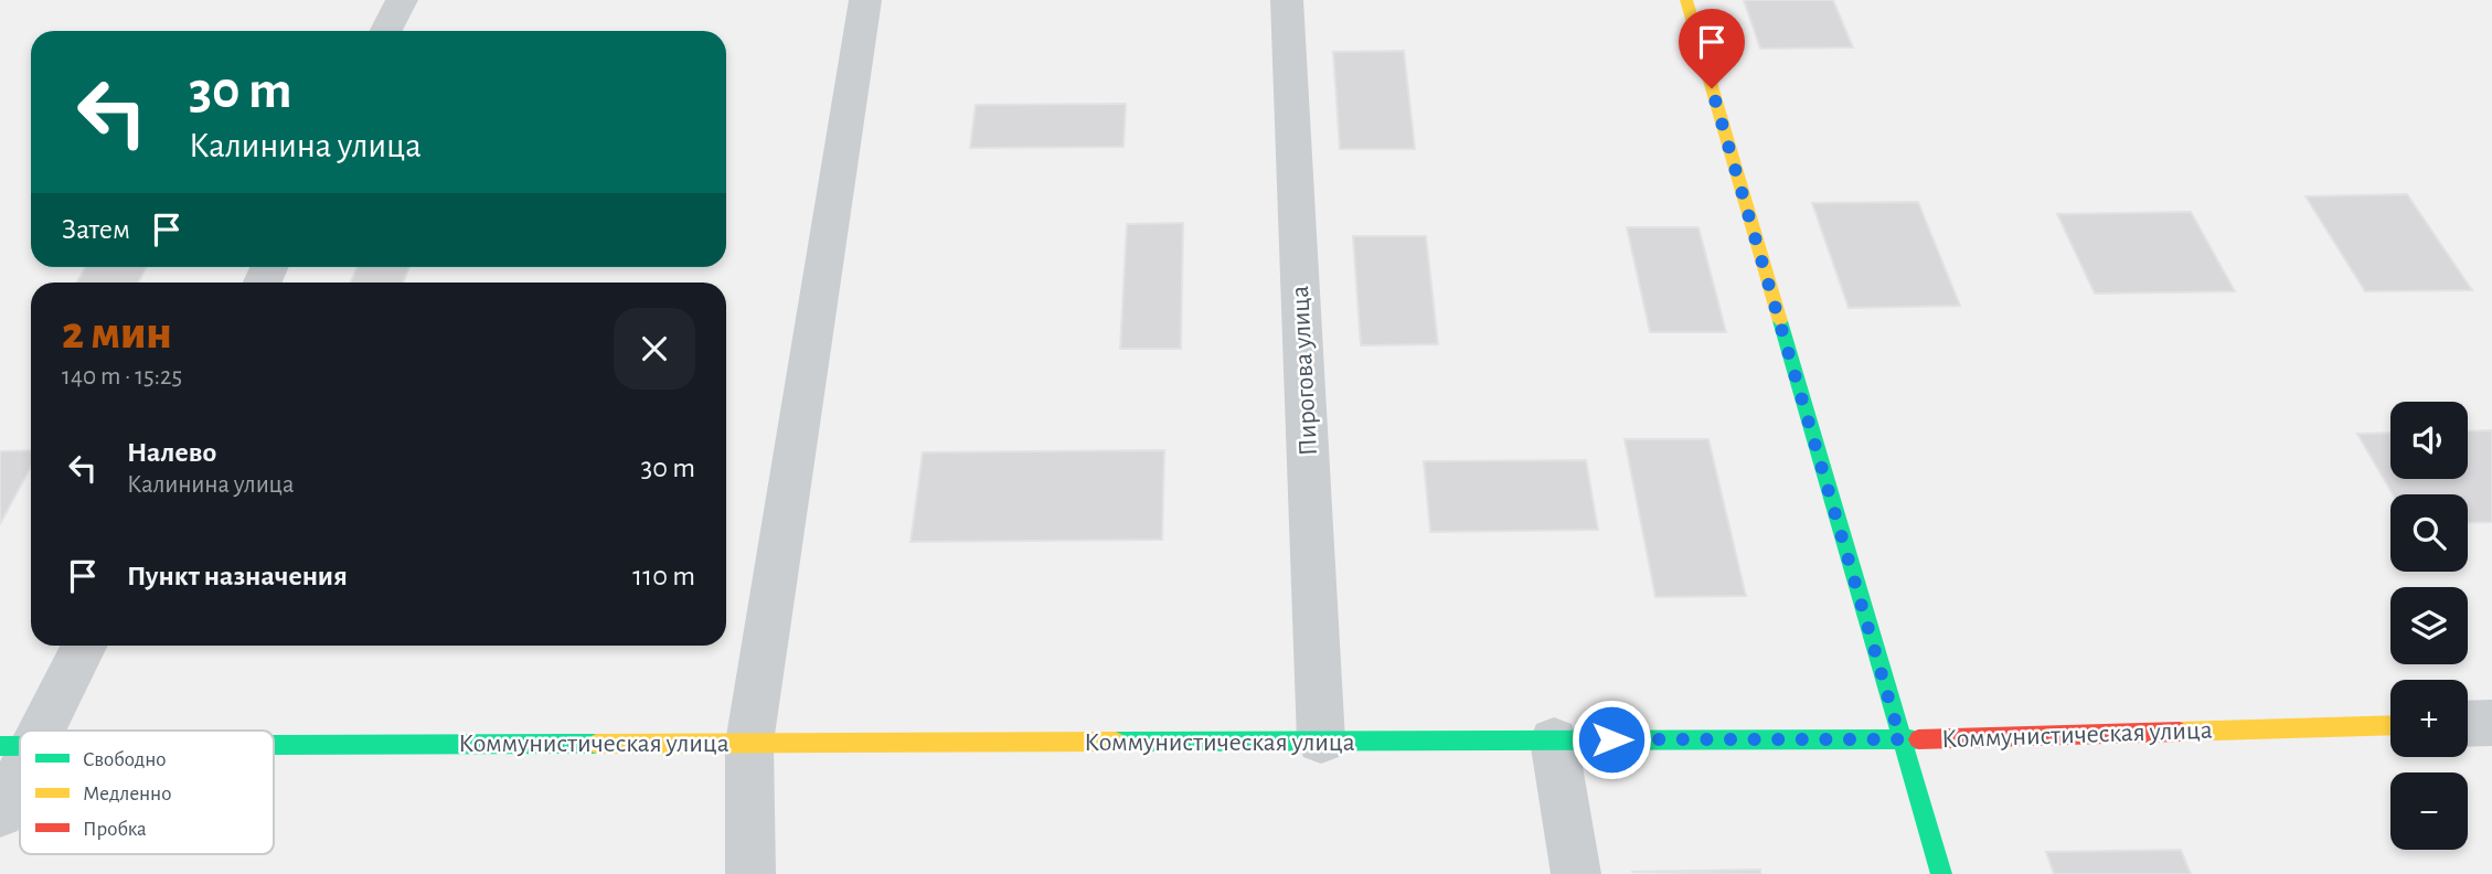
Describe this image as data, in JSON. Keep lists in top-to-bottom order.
{
  "streets": {
    "street": ["Пирогова улица", "Коммунистическая улица"]
  },
  "crossings": [
    ["Пирогова улица", "Коммунистическая улица"]
  ],
  "legend": ["Свободно", "Медленно", "Пробка"],
  "page": {
    "turn": ["30 m", "Калинина улица"],
    "then": "Затем",
    "heading": ["2 мин", "140 m · 15:25"],
    "map_buttons": ["+", "−"],
    "list": [
      {
        "name": "Налево",
        "note": "Калинина улица",
        "value": "30 m"
      },
      {
        "name": "Пункт назначения",
        "value": "110 m"
      }
    ]
  }
}
